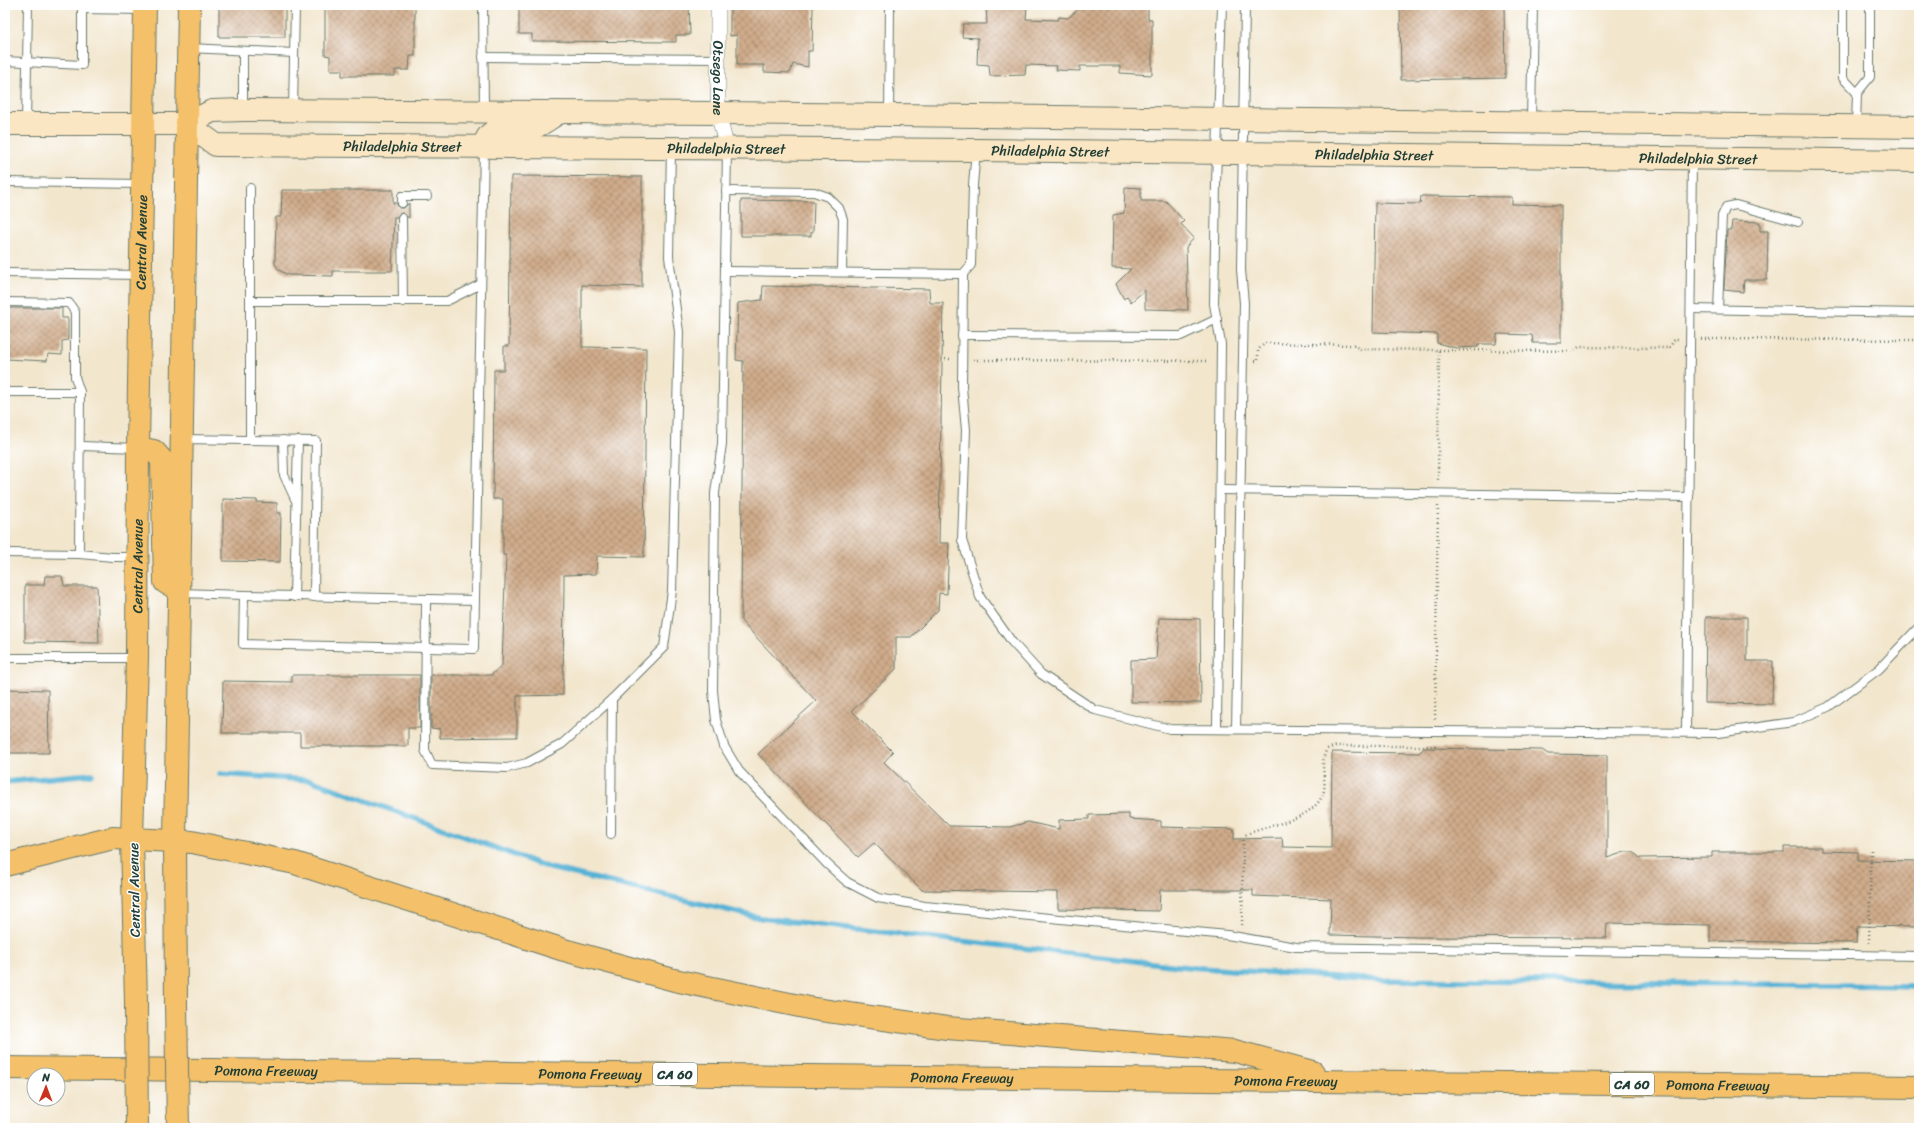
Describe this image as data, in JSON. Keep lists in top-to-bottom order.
{
  "streets": {
    "main road": [
      "Philadelphia Street",
      "Central Avenue",
      "Pomona Freeway",
      "CA 60"
    ],
    "street": ["Otsego Lane"]
  },
  "crossings": [
    ["Otsego Lane", "Philadelphia Street"]
  ],
  "north": "top"
}
